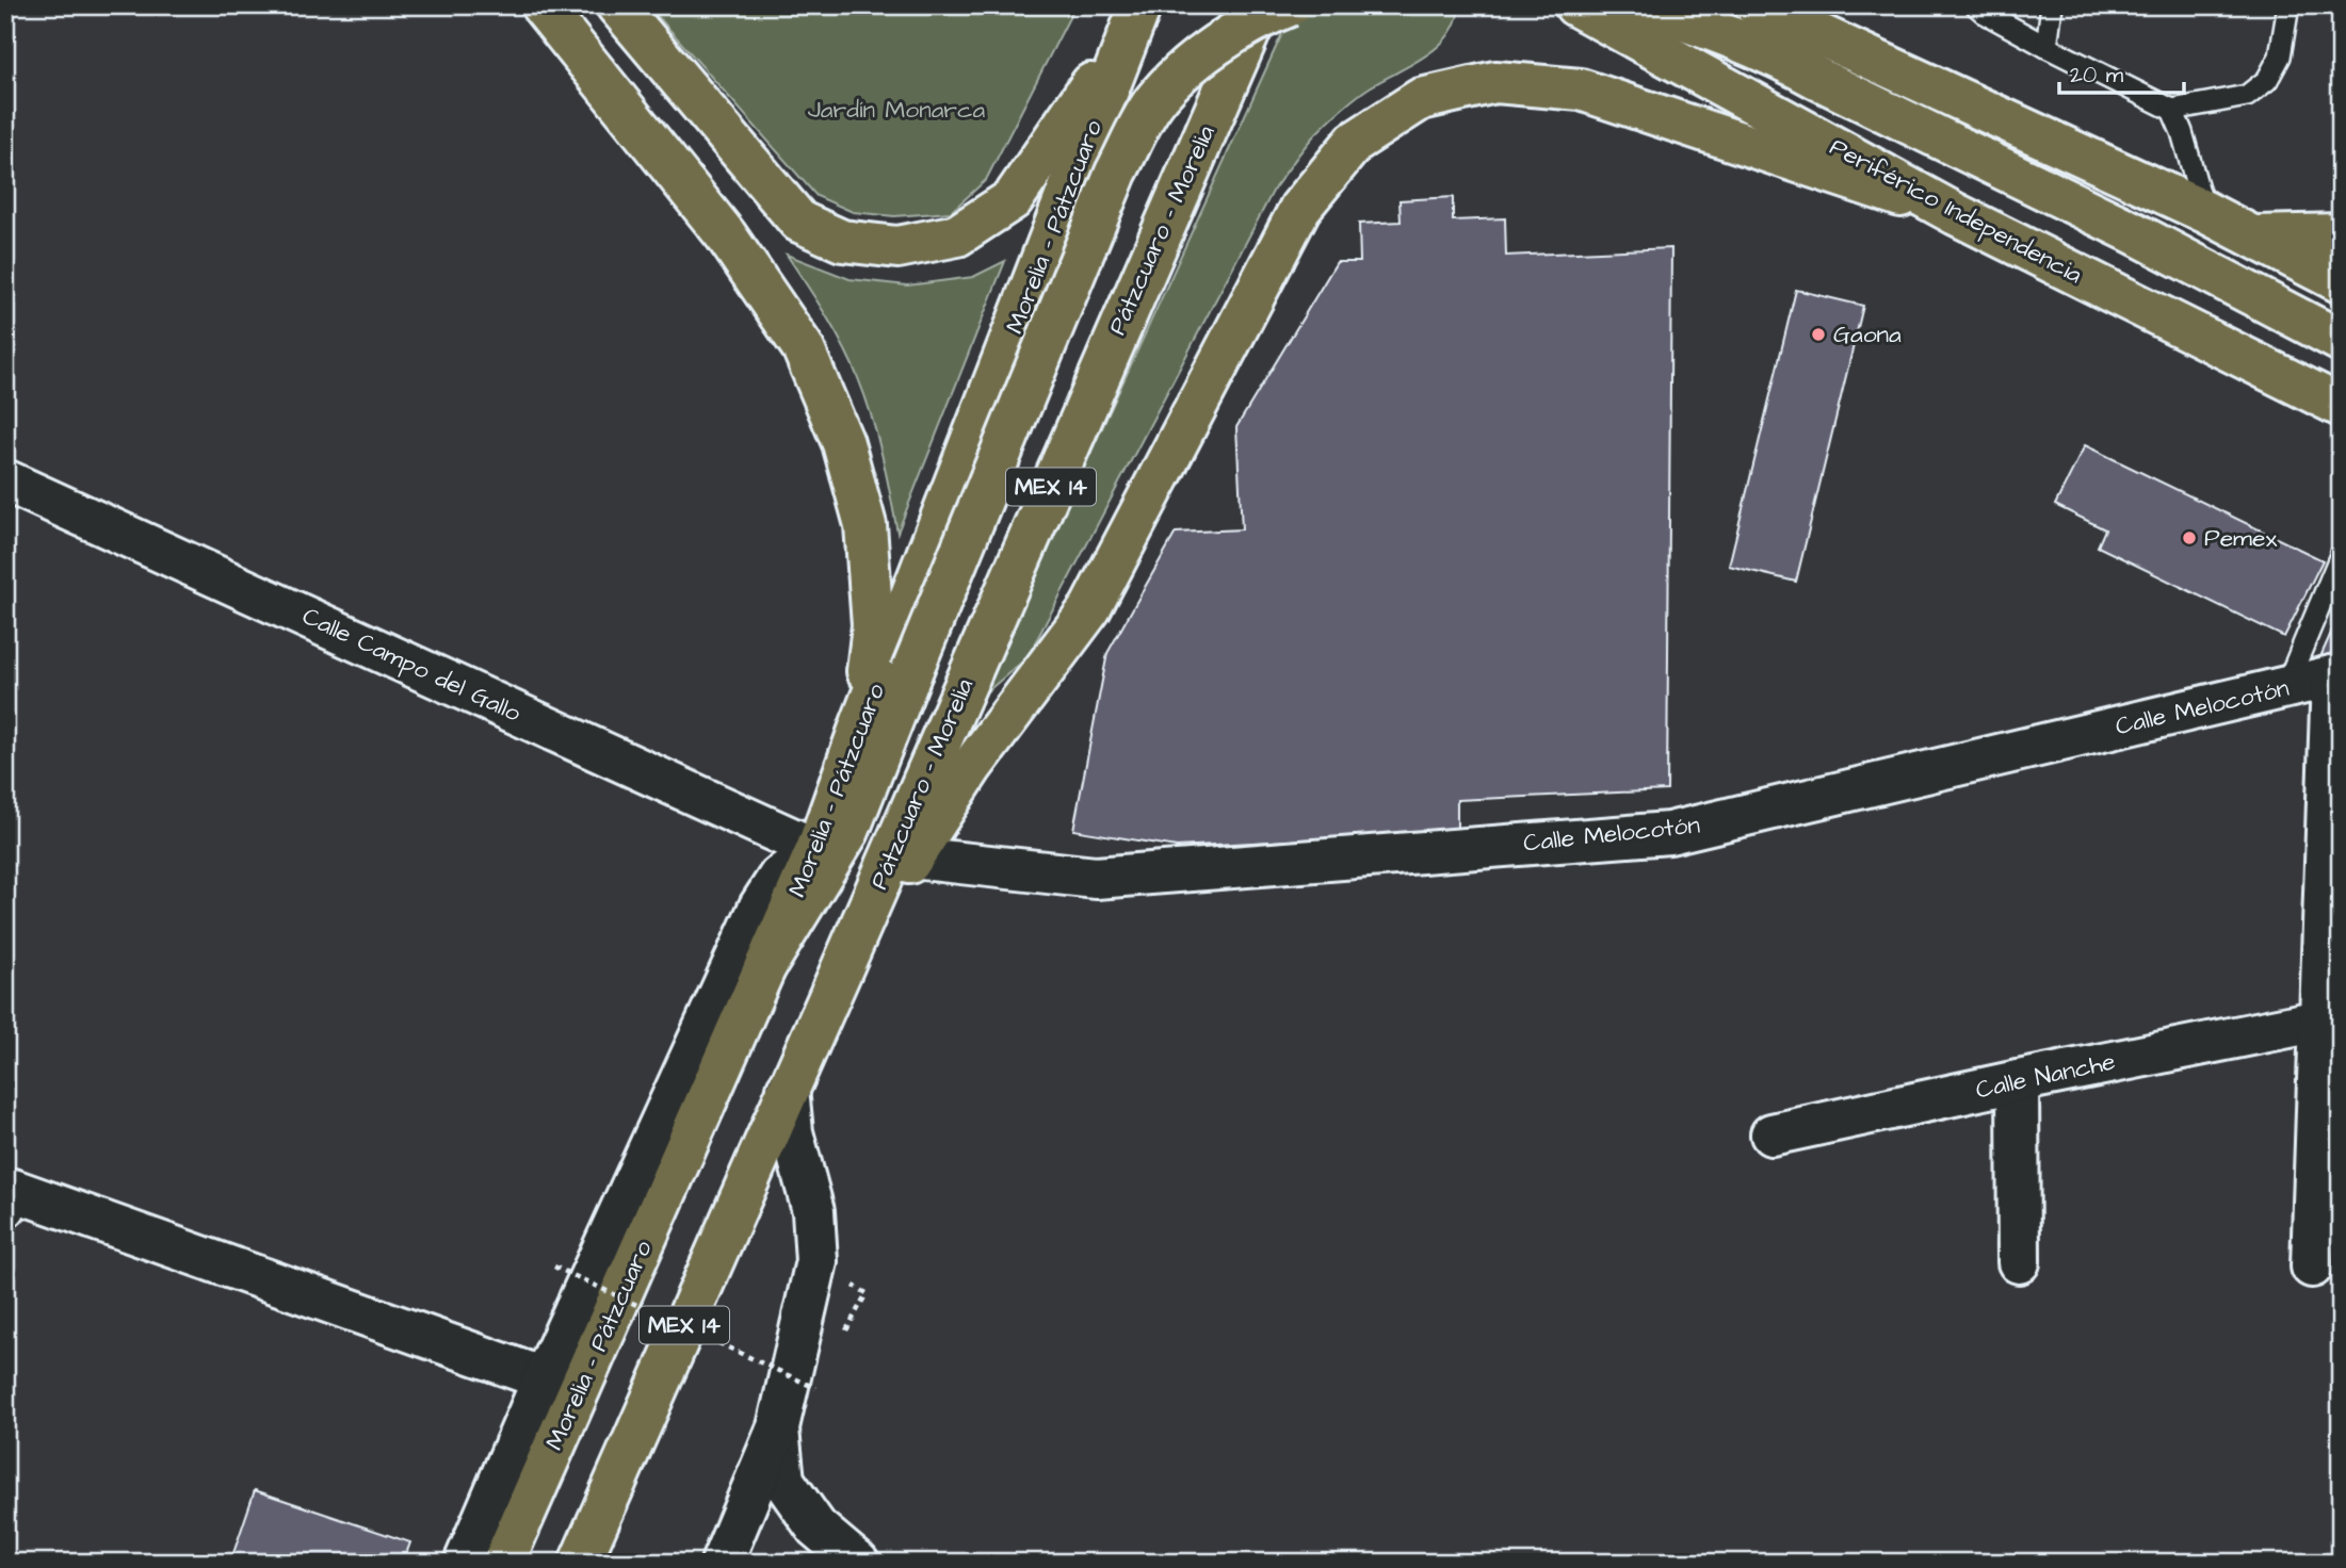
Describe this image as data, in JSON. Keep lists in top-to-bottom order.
{
  "streets": {
    "main road": [
      "Periférico Independencia",
      "Morelia - Pátzcuaro",
      "Pátzcuaro - Morelia",
      "MEX 14"
    ],
    "street": ["Calle Campo del Gallo", "Calle Melocotón", "Calle Nanche"]
  },
  "crossings": [
    ["Morelia - Pátzcuaro", "Calle Campo del Gallo"]
  ],
  "parks": ["Jardín Monarca"],
  "places": ["Gaona", "Pemex"],
  "scale_bar": "20 m"
}
